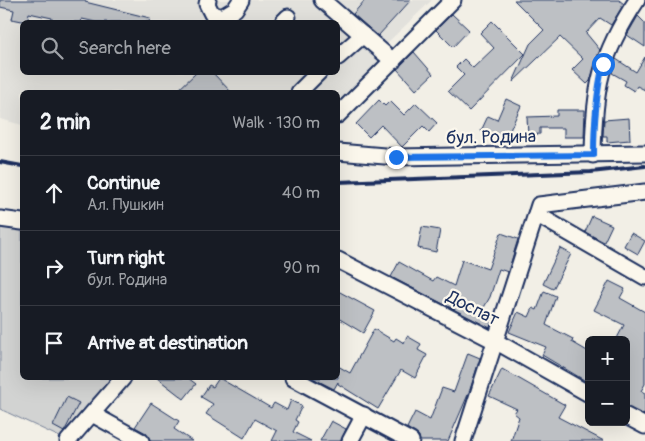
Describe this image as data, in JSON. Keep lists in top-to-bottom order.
{
  "streets": {
    "street": ["бул. Родина", "Доспат"]
  },
  "page": {
    "search": "Search here",
    "heading": ["2 min", "Walk · 130 m"],
    "list": [
      ["Continue", "Ал. Пушкин", "40 m"],
      ["Turn right", "бул. Родина", "90 m"],
      "Arrive at destination"
    ],
    "map_buttons": ["+", "−"]
  }
}
